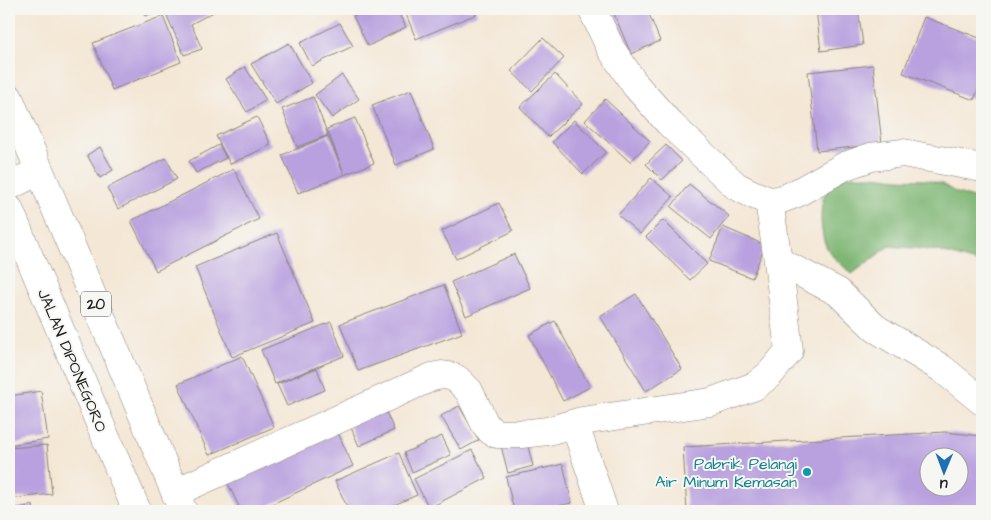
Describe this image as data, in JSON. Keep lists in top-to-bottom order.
{
  "streets": {
    "main road": ["20", "JALAN DIPONEGORO"]
  },
  "places": ["Pabrik Pelangi Air Minum Kemasan"],
  "north": "bottom"
}
